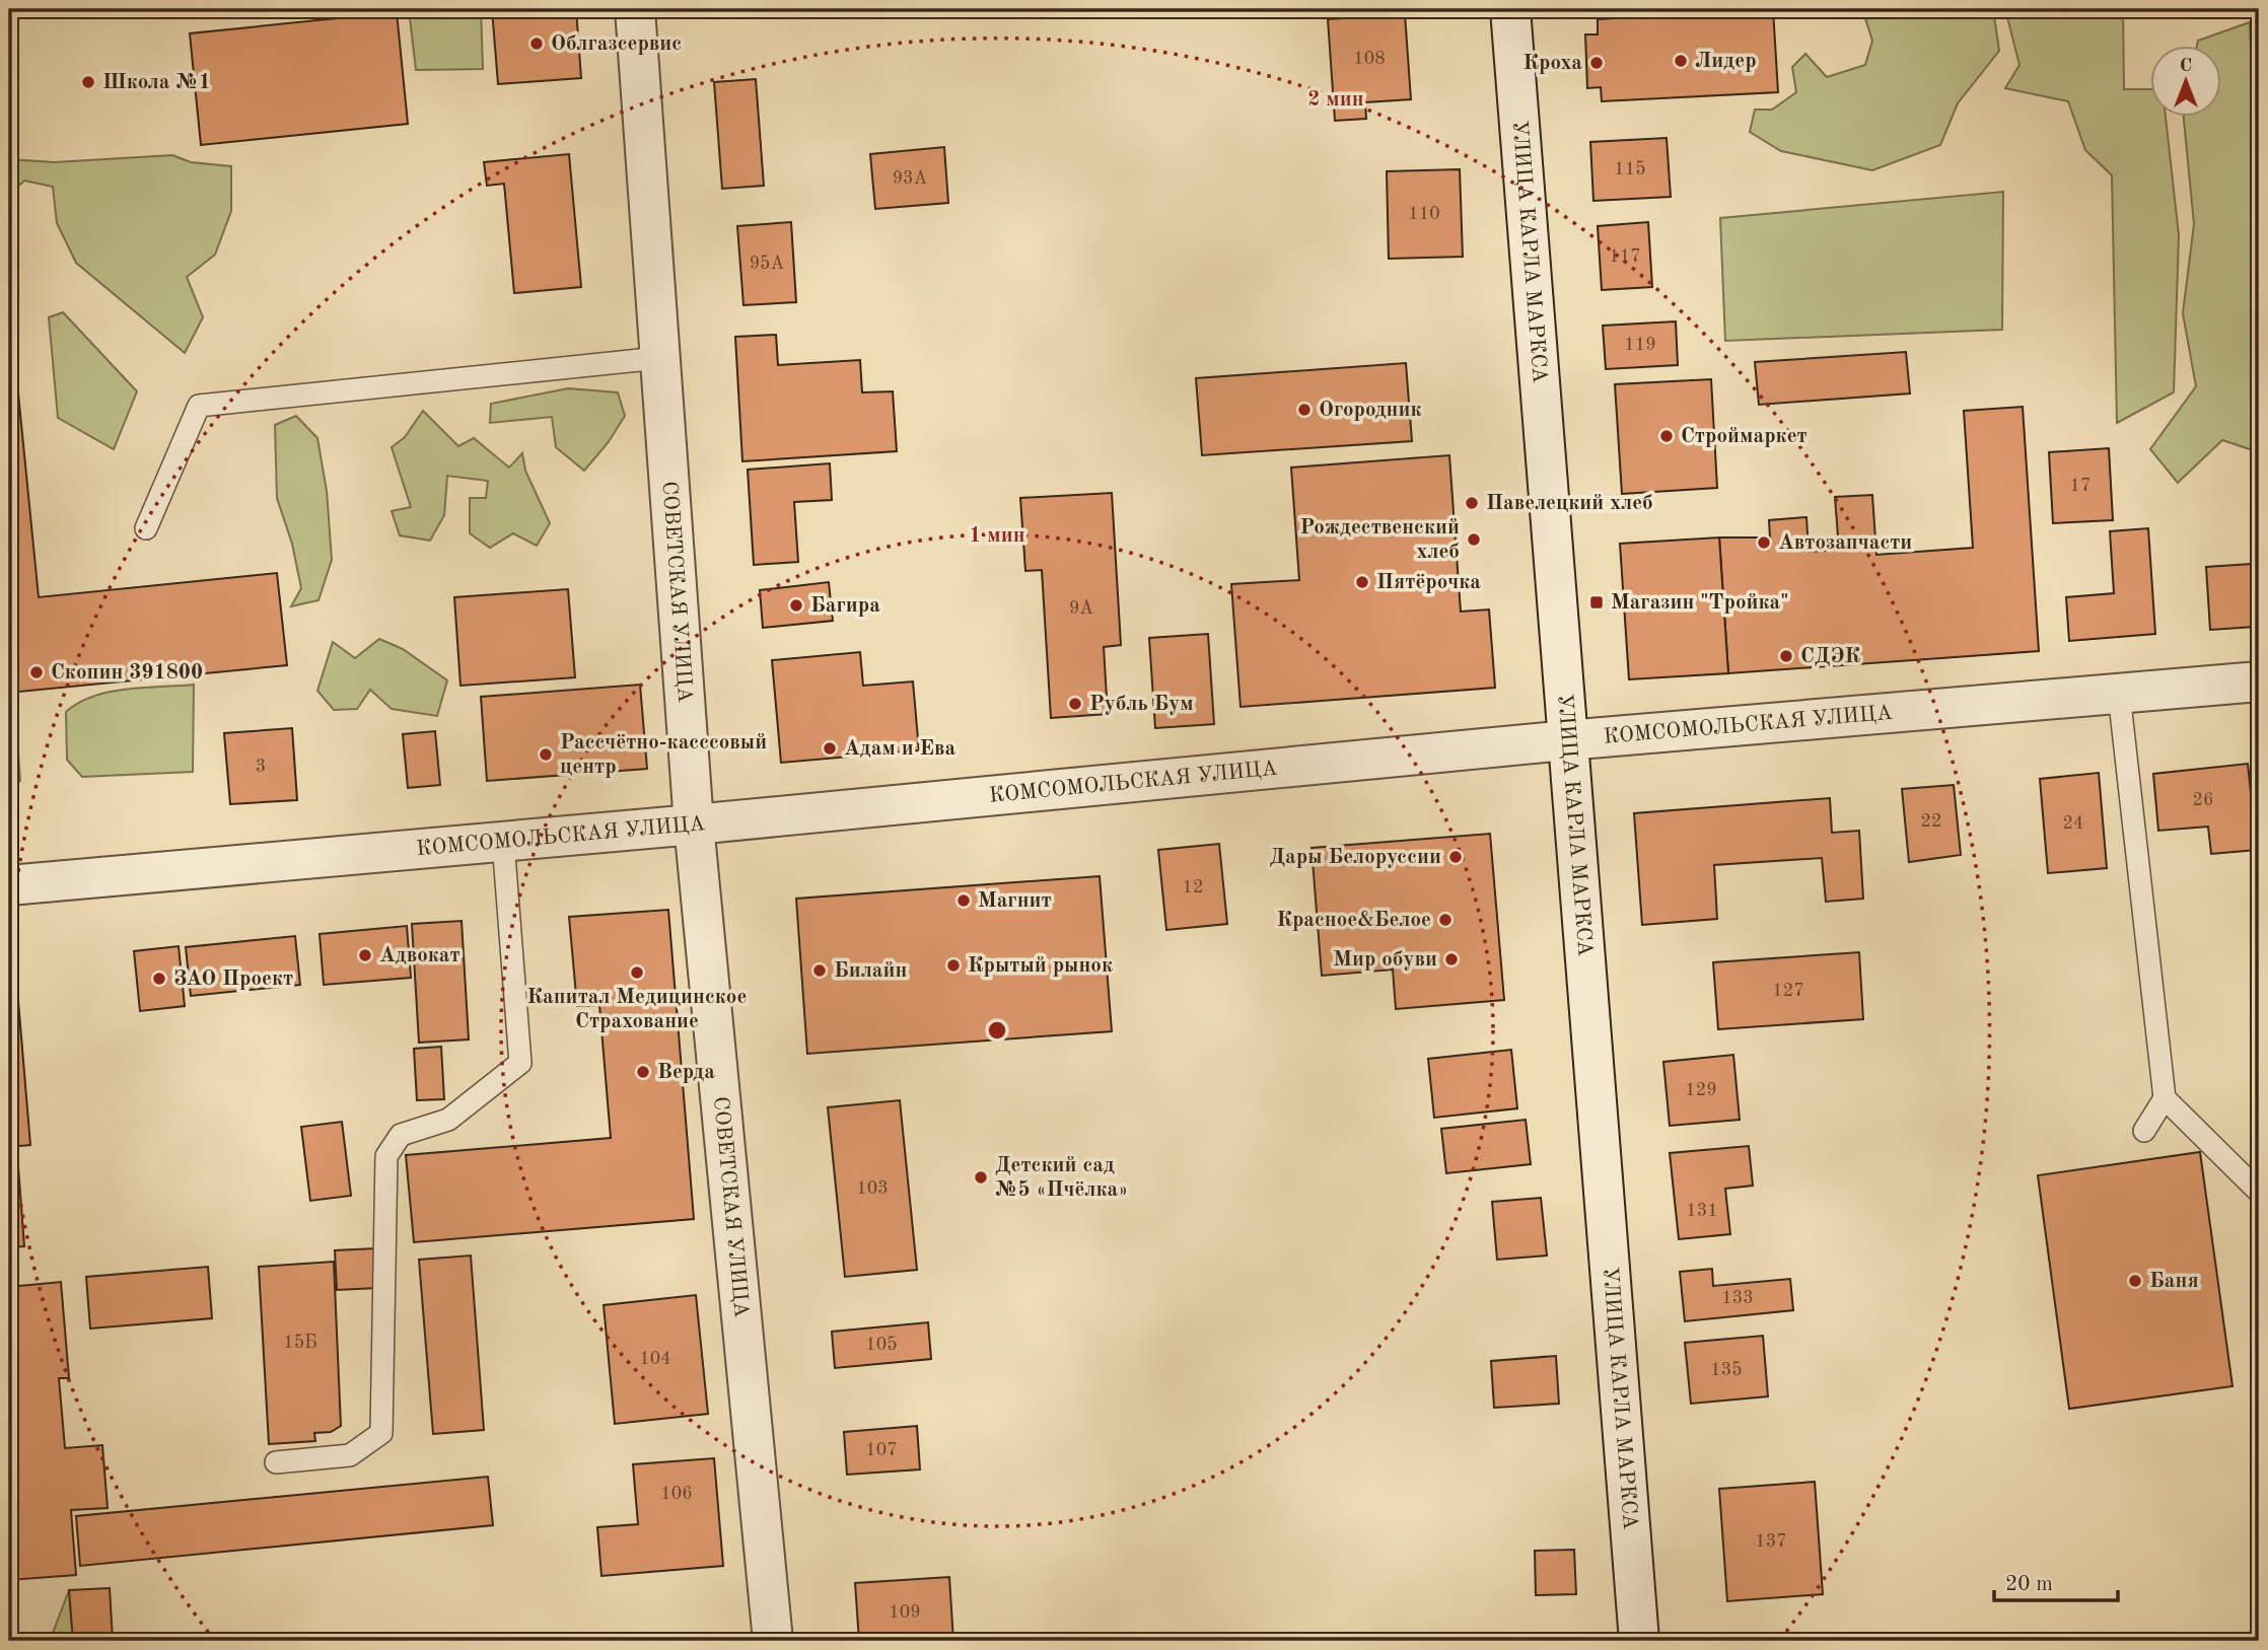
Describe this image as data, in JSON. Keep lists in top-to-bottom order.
{
  "streets": {
    "street": ["УЛИЦА КАРЛА МАРКСА", "СОВЕТСКАЯ УЛИЦА", "КОМСОМОЛЬСКАЯ УЛИЦА"]
  },
  "crossings": [
    ["УЛИЦА КАРЛА МАРКСА", "КОМСОМОЛЬСКАЯ УЛИЦА"],
    ["СОВЕТСКАЯ УЛИЦА", "КОМСОМОЛЬСКАЯ УЛИЦА"]
  ],
  "places": {
    "other": [
      "Облгазсервис",
      "Лидер",
      "Кроха",
      "Школа №1",
      "Огородник",
      "Строймаркет",
      "Павелецкий хлеб",
      "Рождественский хлеб",
      "Автозапчасти",
      "Пятёрочка",
      "Багира",
      "СДЭК",
      "Скопин 391800",
      "Рубль Бум",
      "Адам и Ева",
      "Рассчётно-касссовый центр",
      "Дары Белоруссии",
      "Магнит",
      "Красное&Белое",
      "Адвокат",
      "Мир обуви",
      "Крытый рынок",
      "Билайн",
      "Капитал Медицинское Страхование",
      "ЗАО Проект",
      "Верда",
      "Детский сад №5 «Пчёлка»",
      "Баня"
    ],
    "transit": ["Магазин \"Тройка\""]
  },
  "house_numbers": [
    "108",
    "115",
    "93А",
    "110",
    "117",
    "95А",
    "119",
    "17",
    "9А",
    "3",
    "26",
    "22",
    "24",
    "12",
    "127",
    "129",
    "103",
    "131",
    "133",
    "15Б",
    "105",
    "104",
    "135",
    "107",
    "106",
    "137",
    "109"
  ],
  "scale_bar": "20 m",
  "north": "top",
  "rings": ["2 мин", "1 мин"]
}
